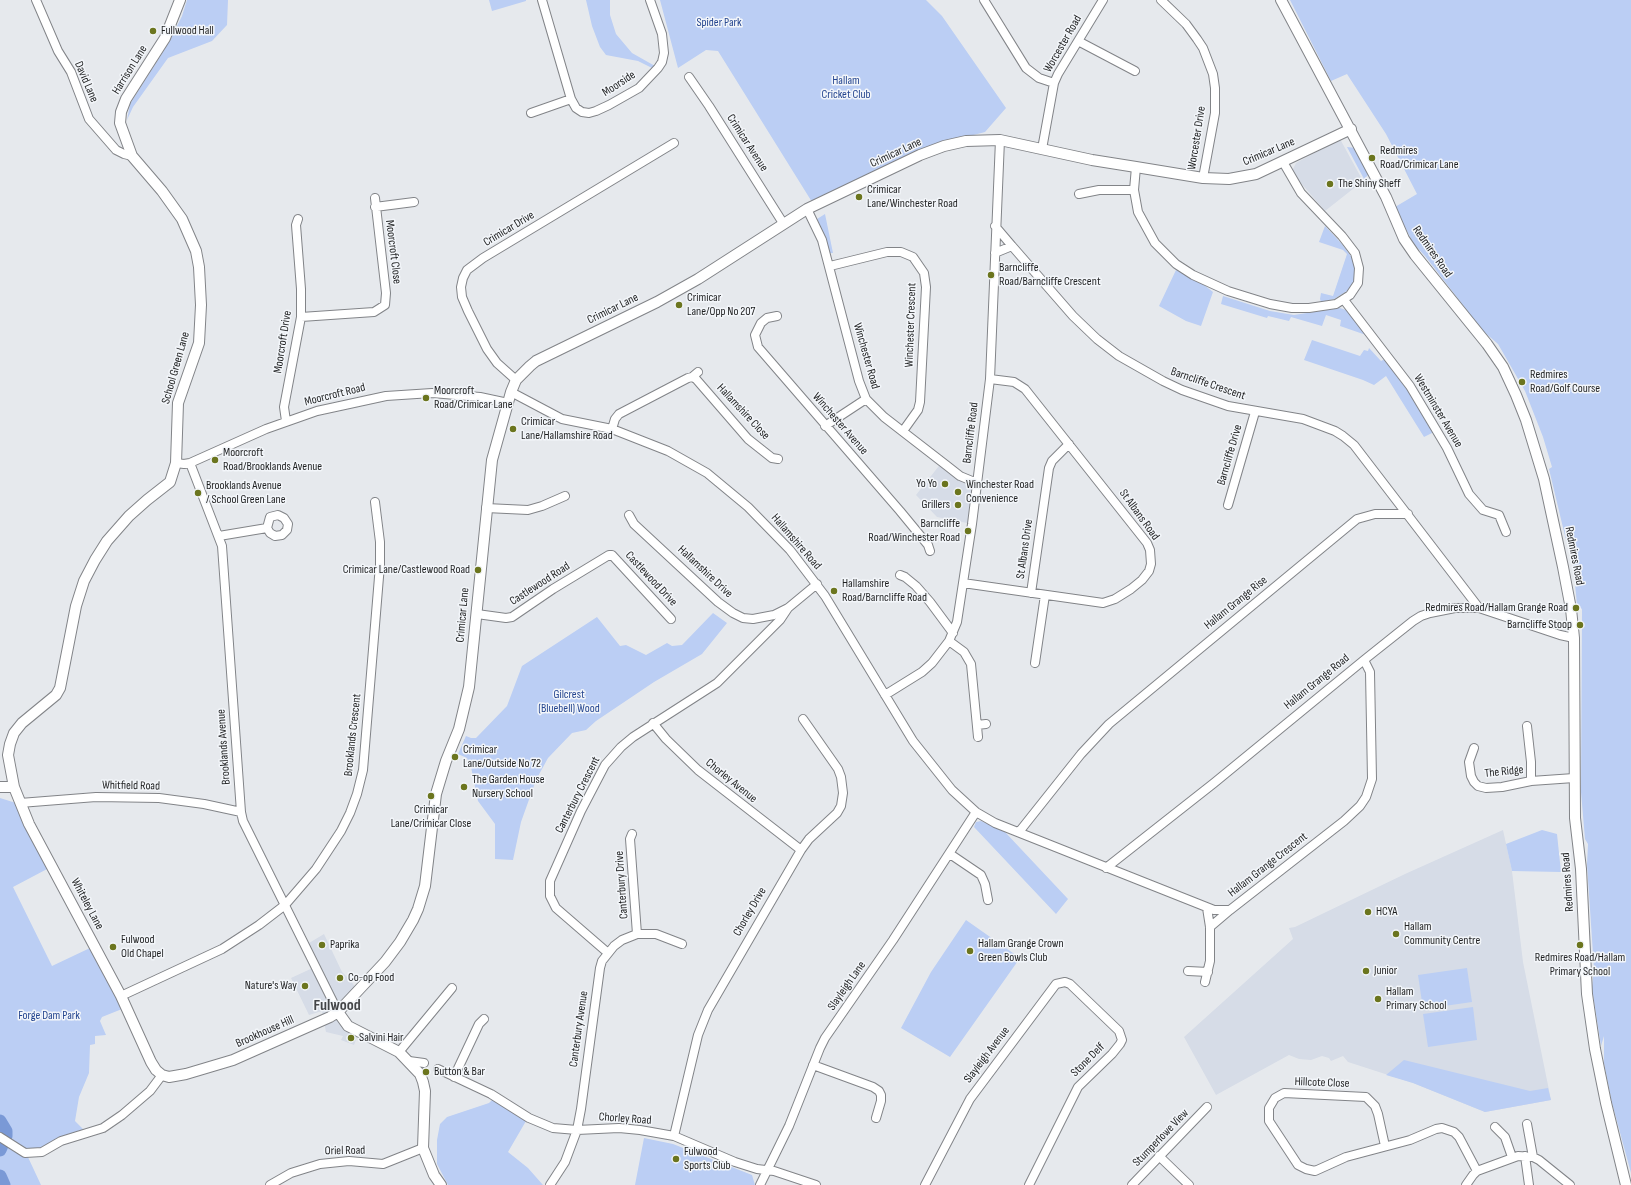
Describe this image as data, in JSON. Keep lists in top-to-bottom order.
{
  "streets": {
    "street": [
      "Worcester Road",
      "Harrison Lane",
      "David Lane",
      "Moorside",
      "Worcester Drive",
      "Crimicar Avenue",
      "Crimicar Lane",
      "Crimicar Drive",
      "Moorcroft Close",
      "Redmires Road",
      "Winchester Crescent",
      "Moorcroft Drive",
      "Winchester Road",
      "School Green Lane",
      "Barncliffe Crescent",
      "Moorcroft Road",
      "Westminster Avenue",
      "Hallamshire Close",
      "Winchester Avenue",
      "Barncliffe Road",
      "Barncliffe Drive",
      "St Albans Road",
      "Hallamshire Road",
      "St Albans Drive",
      "Hallamshire Drive",
      "Castlewood Drive",
      "Castlewood Road",
      "Hallam Grange Rise",
      "Hallam Grange Road",
      "Brooklands Crescent",
      "Brooklands Avenue",
      "The Ridge",
      "Chorley Avenue",
      "Whitfield Road",
      "Canterbury Crescent",
      "Hallam Grange Crescent",
      "Canterbury Drive",
      "Whiteley Lane",
      "Chorley Drive",
      "Slayleigh Lane",
      "Canterbury Avenue",
      "Brookhouse Hill",
      "Slayleigh Avenue",
      "Stone Delf",
      "Hillcote Close",
      "Chorley Road",
      "Stumperlowe View",
      "Oriel Road"
    ]
  },
  "crossings": [
    ["Worcester Road", "Crimicar Lane"],
    ["Harrison Lane", "David Lane"],
    ["Harrison Lane", "School Green Lane"],
    ["David Lane", "School Green Lane"],
    ["Worcester Drive", "Crimicar Lane"],
    ["Crimicar Avenue", "Crimicar Lane"],
    ["Crimicar Lane", "Crimicar Drive"],
    ["Crimicar Lane", "Redmires Road"],
    ["Crimicar Lane", "Winchester Road"],
    ["Crimicar Lane", "Moorcroft Road"],
    ["Crimicar Lane", "Barncliffe Road"],
    ["Crimicar Lane", "Hallamshire Road"],
    ["Crimicar Lane", "Castlewood Road"],
    ["Crimicar Lane", "Brooklands Avenue"],
    ["Crimicar Lane", "Brookhouse Hill"],
    ["Moorcroft Close", "Moorcroft Drive"],
    ["Redmires Road", "Hallam Grange Road"],
    ["Redmires Road", "The Ridge"],
    ["Winchester Crescent", "Winchester Road"],
    ["Moorcroft Drive", "Moorcroft Road"],
    ["Winchester Road", "Barncliffe Road"],
    ["School Green Lane", "Moorcroft Road"],
    ["School Green Lane", "Whiteley Lane"],
    ["Barncliffe Crescent", "Barncliffe Road"],
    ["Barncliffe Crescent", "Barncliffe Drive"],
    ["Barncliffe Crescent", "Hallam Grange Rise"],
    ["Moorcroft Road", "Brooklands Avenue"],
    ["Hallamshire Close", "Hallamshire Road"],
    ["Barncliffe Road", "St Albans Road"],
    ["Barncliffe Road", "Hallamshire Road"],
    ["St Albans Road", "St Albans Drive"],
    ["Hallamshire Road", "Hallamshire Drive"],
    ["Hallamshire Road", "Hallam Grange Crescent"],
    ["Hallamshire Road", "Slayleigh Lane"],
    ["Hallamshire Drive", "Canterbury Crescent"],
    ["Castlewood Drive", "Castlewood Road"],
    ["Hallam Grange Rise", "Hallam Grange Crescent"],
    ["Hallam Grange Road", "Hallam Grange Crescent"],
    ["Brooklands Crescent", "Brooklands Avenue"],
    ["Brooklands Crescent", "Whiteley Lane"],
    ["Brooklands Avenue", "Whitfield Road"],
    ["Brooklands Avenue", "Brookhouse Hill"],
    ["Chorley Avenue", "Canterbury Crescent"],
    ["Chorley Avenue", "Chorley Drive"],
    ["Whitfield Road", "Whiteley Lane"],
    ["Canterbury Crescent", "Canterbury Avenue"],
    ["Hallam Grange Crescent", "Slayleigh Lane"],
    ["Canterbury Drive", "Canterbury Avenue"],
    ["Whiteley Lane", "Brookhouse Hill"],
    ["Chorley Drive", "Chorley Road"],
    ["Slayleigh Lane", "Chorley Road"],
    ["Canterbury Avenue", "Chorley Road"],
    ["Slayleigh Avenue", "Stone Delf"]
  ],
  "districts": ["Fulwood"],
  "parks": [
    "Spider Park",
    "Hallam Cricket Club",
    "Gilcrest (Bluebell) Wood",
    "Forge Dam Park"
  ],
  "places": [
    "Fullwood Hall",
    "Redmires Road/Crimicar Lane",
    "The Shiny Sheff",
    "Crimicar Lane/Winchester Road",
    "Barncliffe Road/Barncliffe Crescent",
    "Crimicar Lane/Opp No 207",
    "Redmires Road/Golf Course",
    "Moorcroft Road/Crimicar Lane",
    "Crimicar Lane/Hallamshire Road",
    "Moorcroft Road/Brooklands Avenue",
    "Yo Yo",
    "Winchester Road Convenience",
    "Brooklands Avenue / School Green Lane",
    "Grillers",
    "Barncliffe Road/Winchester Road",
    "Crimicar Lane/Castlewood Road",
    "Hallamshire Road/Barncliffe Road",
    "Redmires Road/Hallam Grange Road",
    "Barncliffe Stoop",
    "Crimicar Lane/Outside No 72",
    "The Garden House Nursery School",
    "Crimicar Lane/Crimicar Close",
    "HCYA",
    "Hallam Community Centre",
    "Paprika",
    "Redmires Road/Hallam Primary School",
    "Fulwood Old Chapel",
    "Hallam Grange Crown Green Bowls Club",
    "Junior",
    "Co-op Food",
    "Nature's Way",
    "Hallam Primary School",
    "Salvini Hair",
    "Button & Bar",
    "Fulwood Sports Club"
  ]
}
